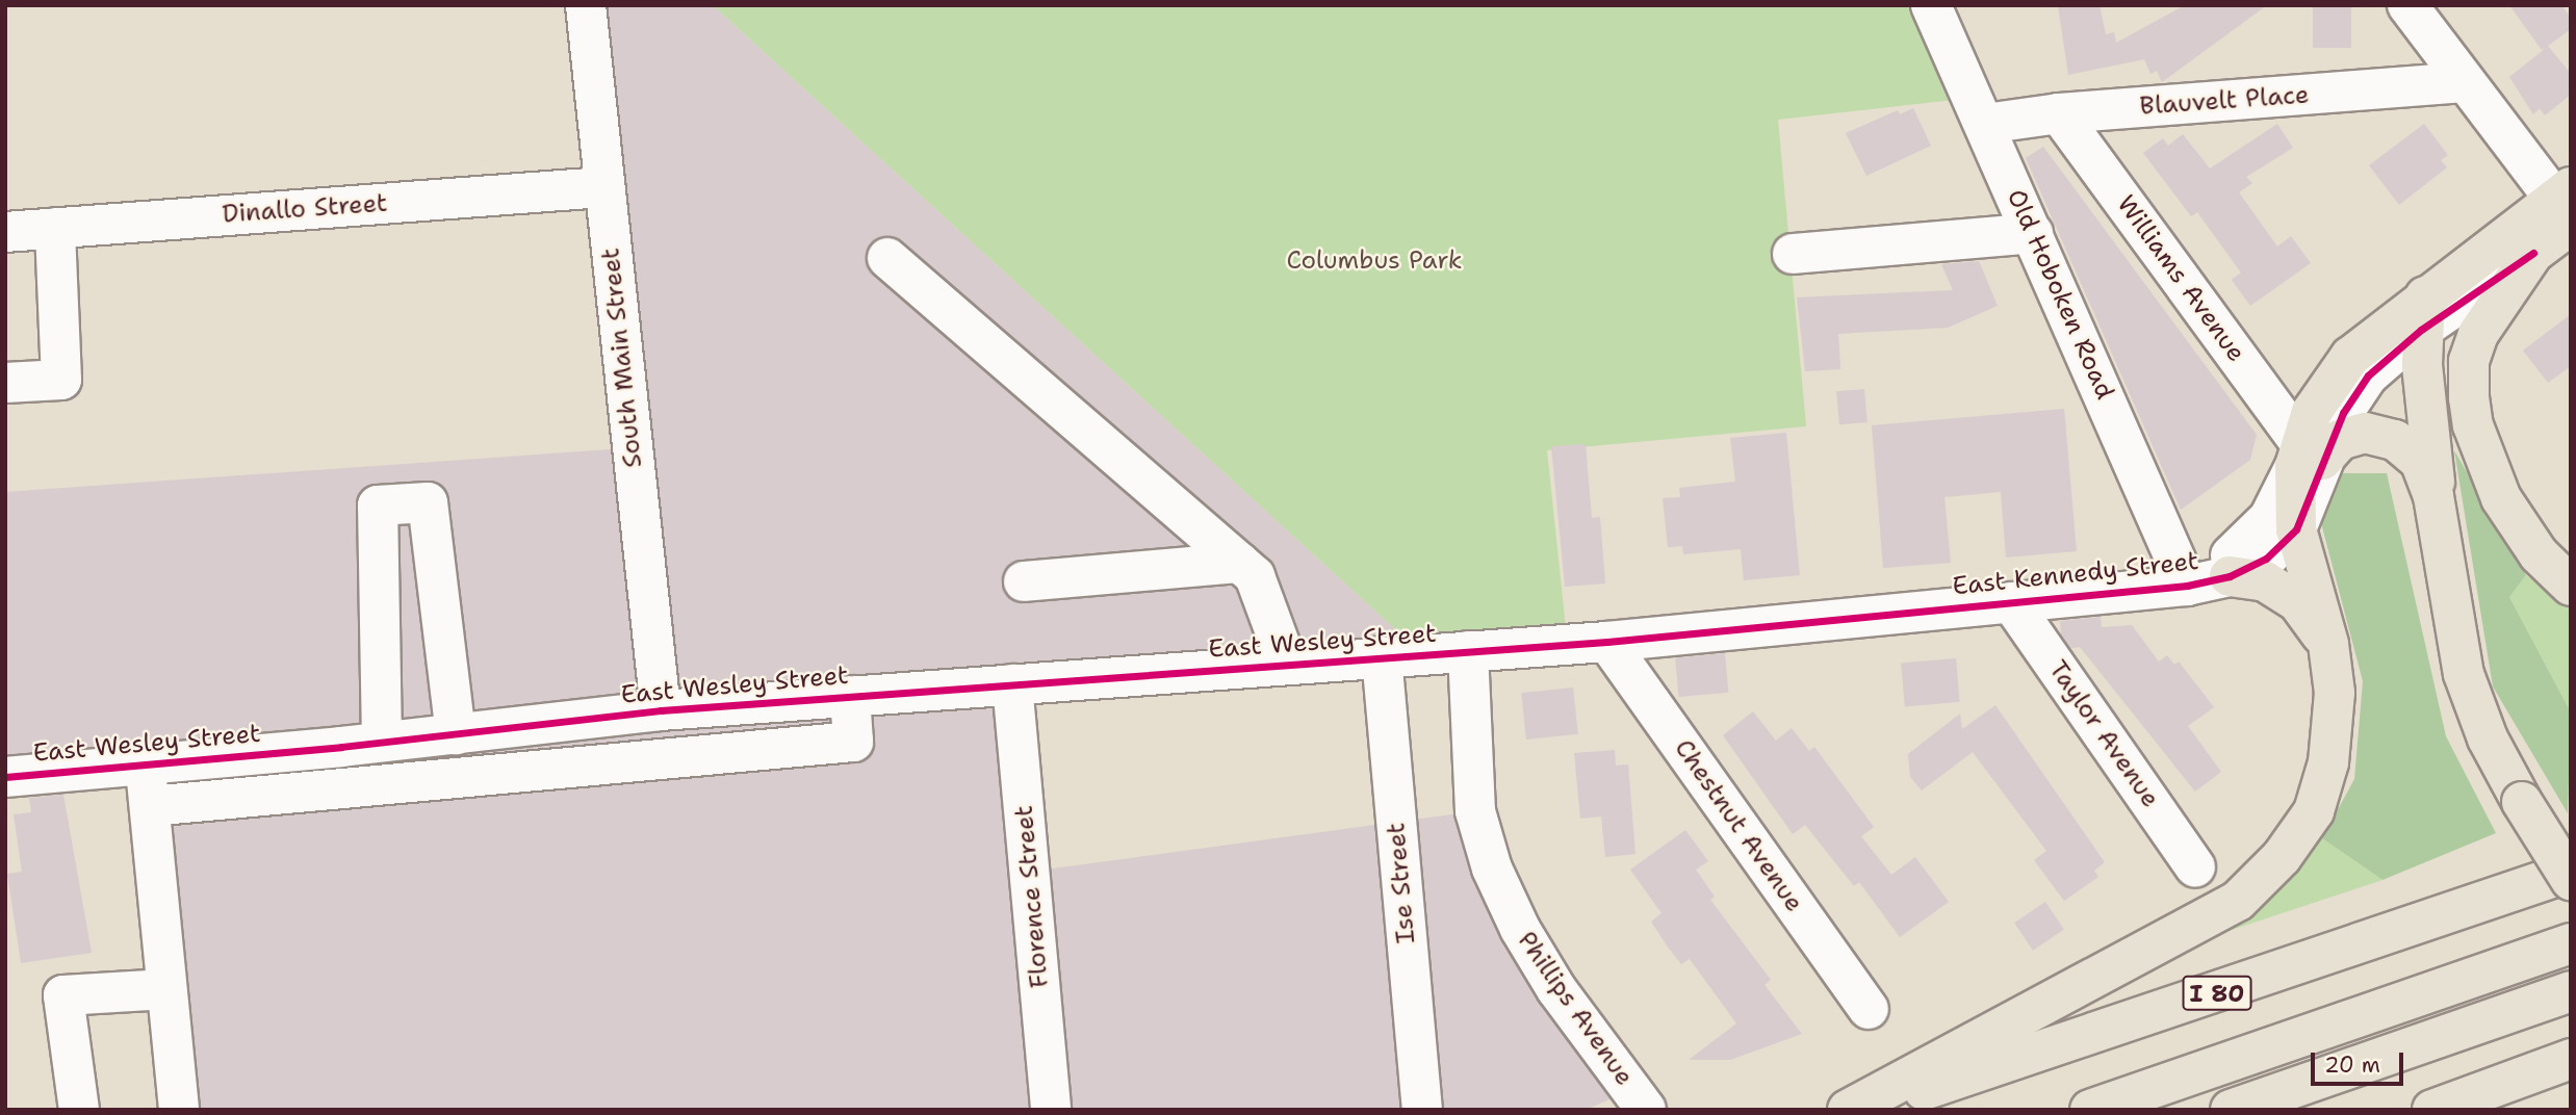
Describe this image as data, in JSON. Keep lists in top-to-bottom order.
{
  "streets": {
    "main road": ["East Kennedy Street", "I 80"],
    "street": [
      "Blauvelt Place",
      "Dinallo Street",
      "Williams Avenue",
      "Old Hoboken Road",
      "South Main Street",
      "East Wesley Street",
      "Taylor Avenue",
      "Chestnut Avenue",
      "Ise Street",
      "Florence Street",
      "Phillips Avenue"
    ]
  },
  "crossings": [
    ["Blauvelt Place", "Williams Avenue"],
    ["Blauvelt Place", "Old Hoboken Road"],
    ["Dinallo Street", "South Main Street"],
    ["Williams Avenue", "East Kennedy Street"],
    ["Old Hoboken Road", "East Kennedy Street"],
    ["South Main Street", "East Wesley Street"],
    ["East Kennedy Street", "East Wesley Street"],
    ["East Kennedy Street", "Taylor Avenue"],
    ["East Kennedy Street", "Chestnut Avenue"],
    ["East Kennedy Street", "Phillips Avenue"],
    ["East Wesley Street", "Ise Street"],
    ["East Wesley Street", "Florence Street"],
    ["East Wesley Street", "Phillips Avenue"]
  ],
  "parks": ["Columbus Park"],
  "scale_bar": "20 m"
}
